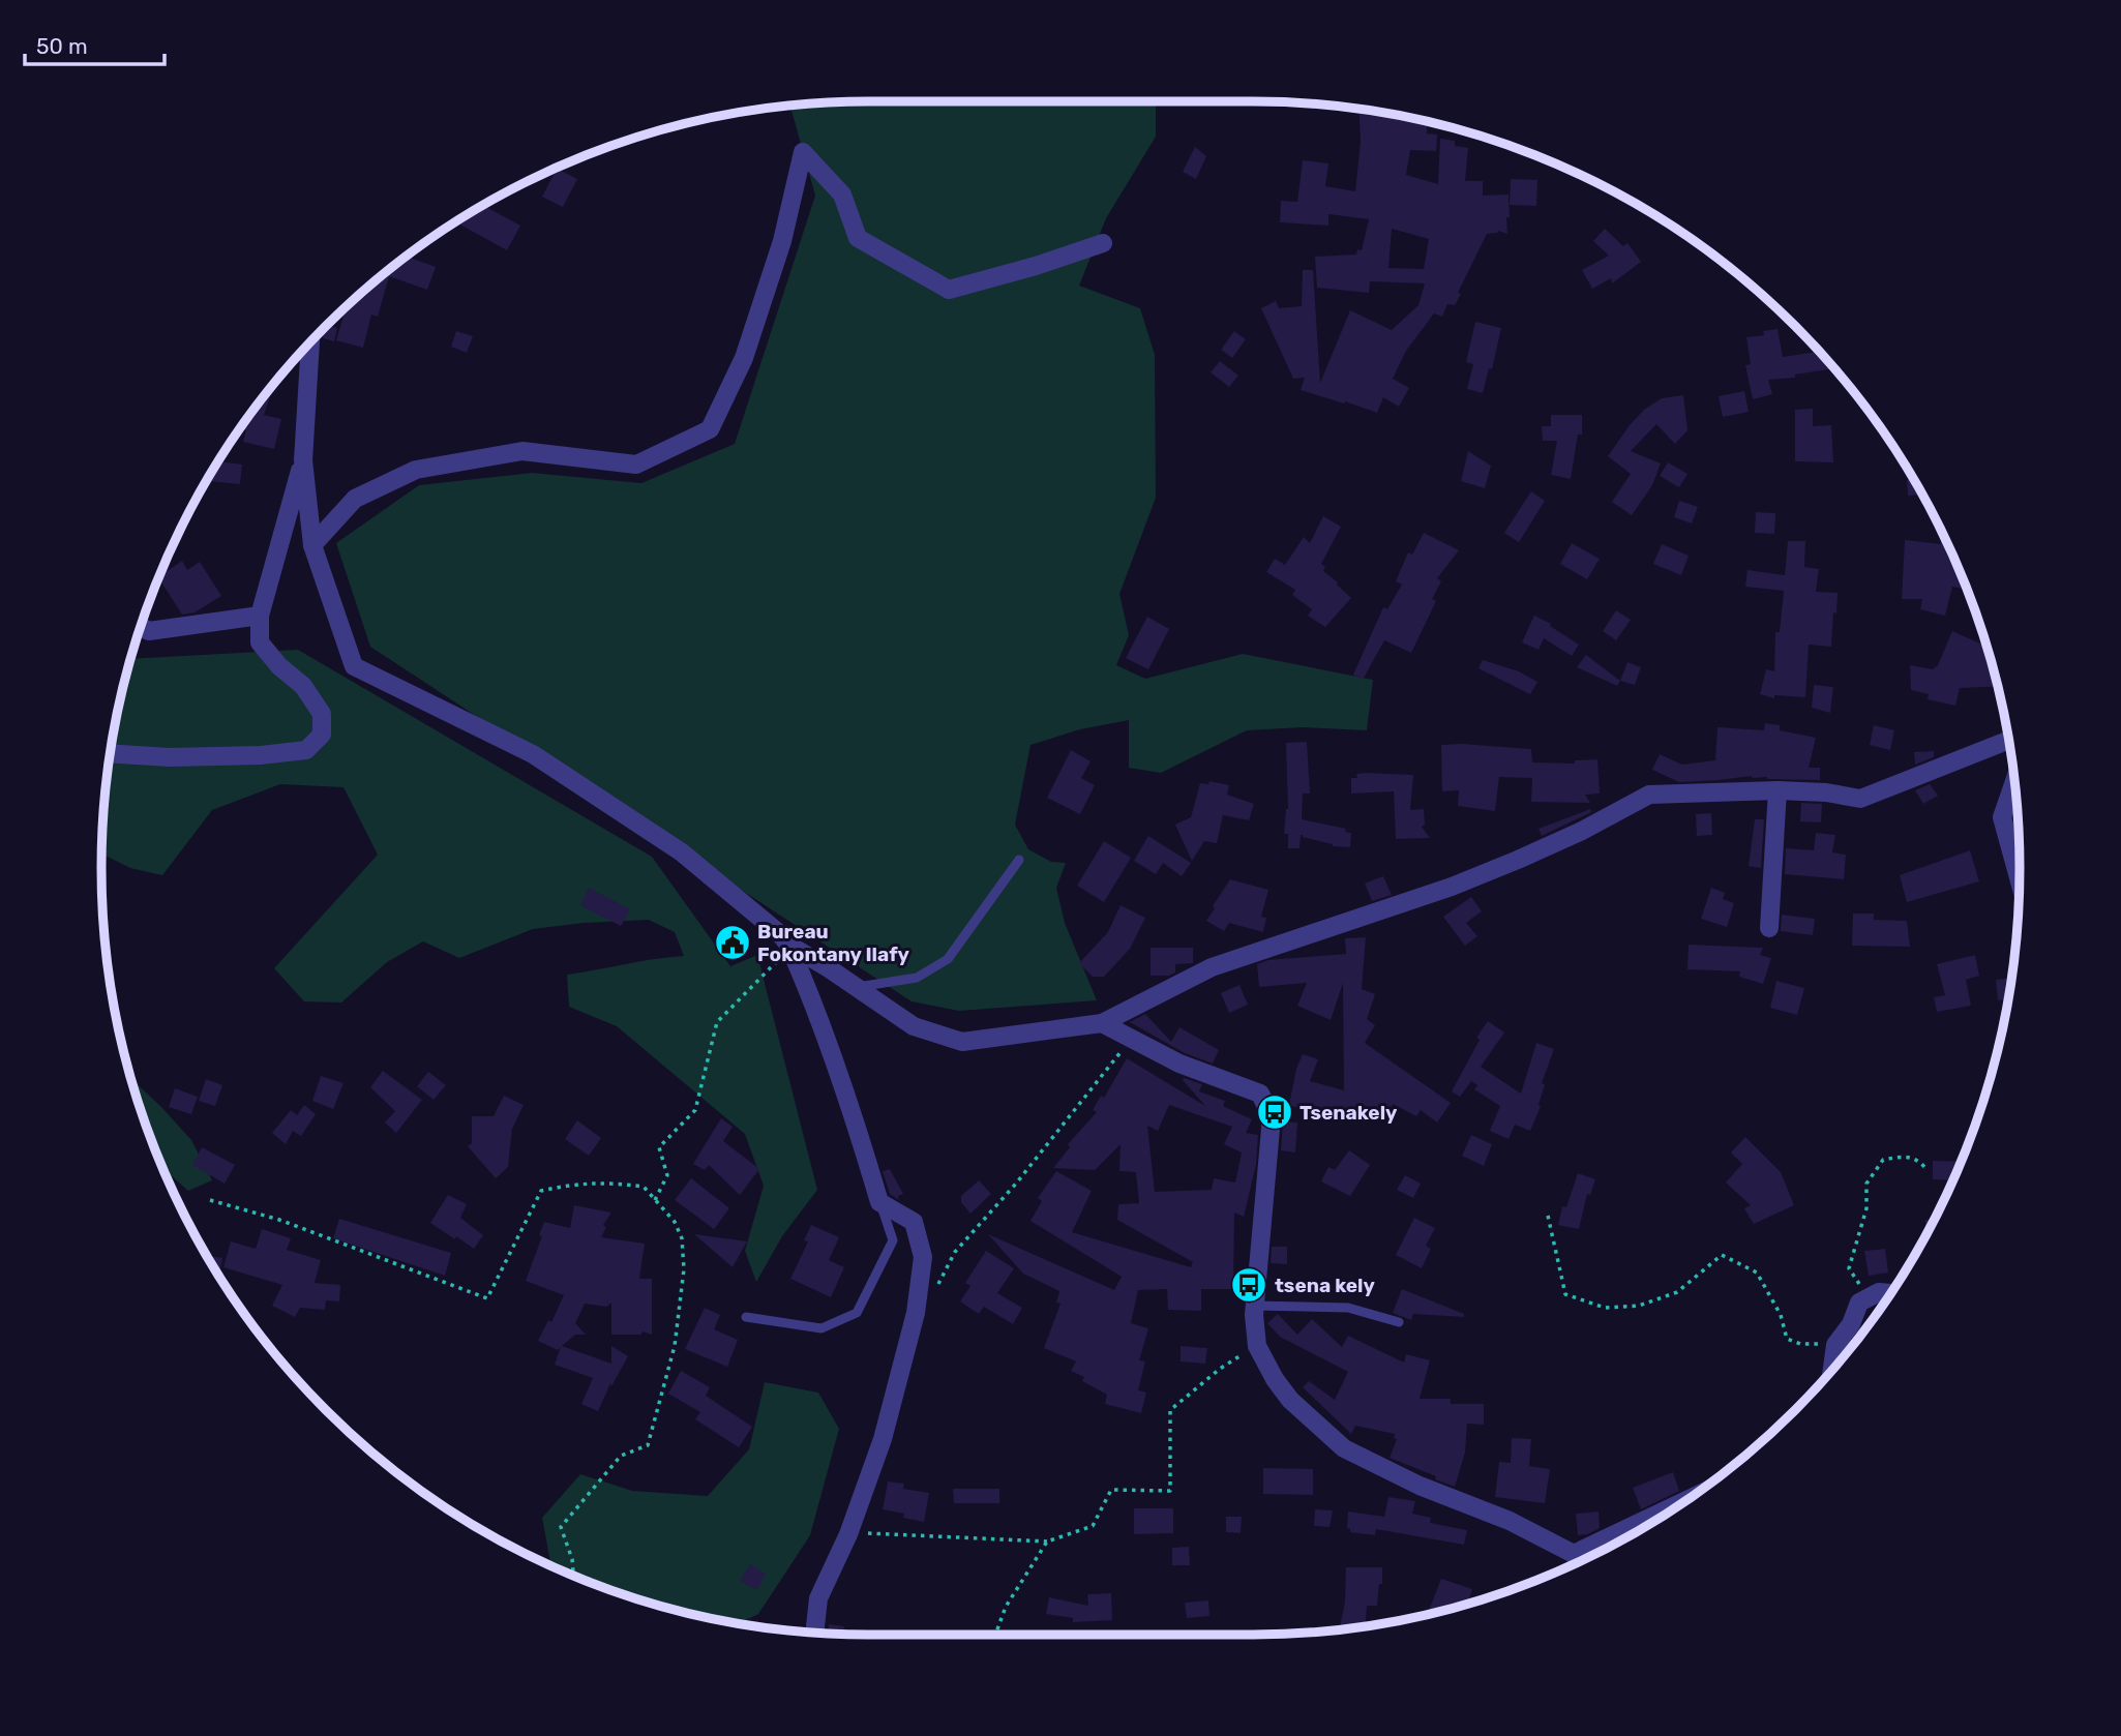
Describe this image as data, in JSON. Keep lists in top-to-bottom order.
{
  "places": {
    "public building": ["Bureau Fokontany Ilafy"],
    "bus stop": ["Tsenakely", "tsena kely"]
  },
  "scale_bar": "50 m"
}
